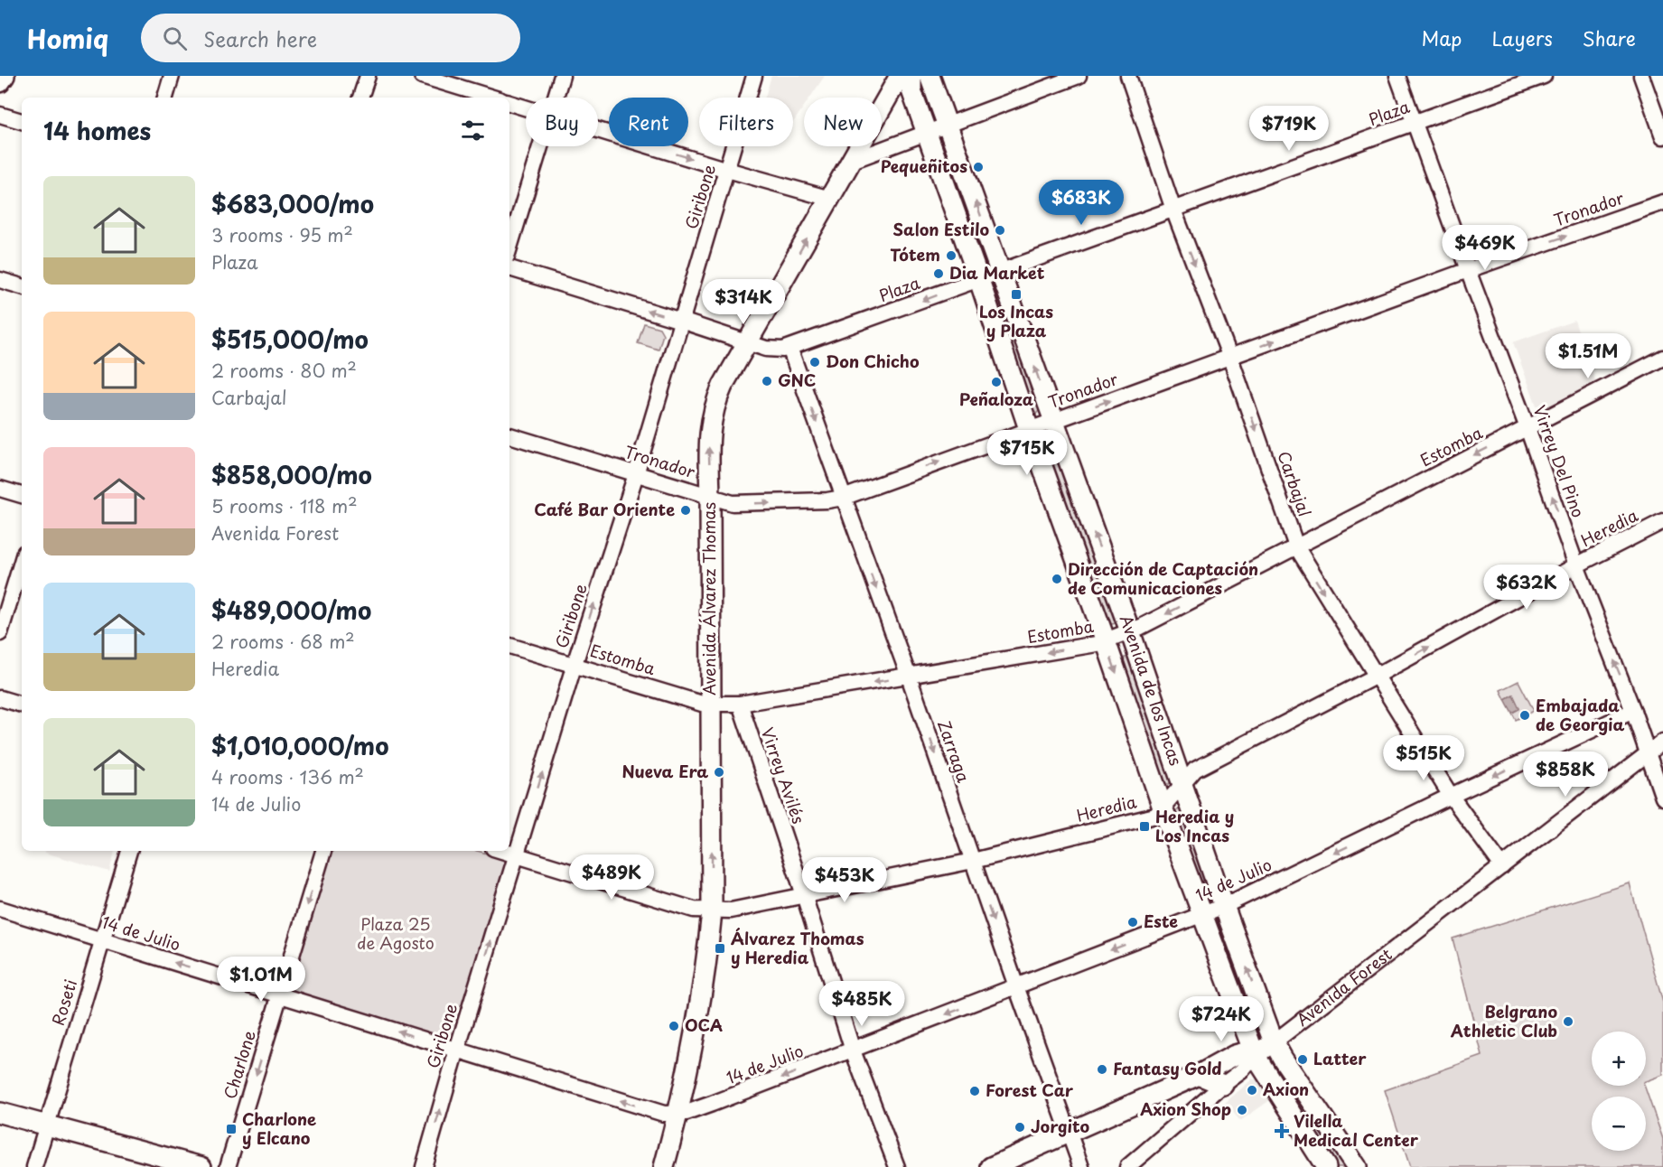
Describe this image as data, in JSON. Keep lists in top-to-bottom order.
{
  "streets": {
    "main road": ["Avenida Álvarez Thomas", "Avenida de los Incas", "Avenida Forest"],
    "street": [
      "Plaza",
      "Giribone",
      "Tronador",
      "Estomba",
      "Virrey Del Pino",
      "Carbajal",
      "Heredia",
      "Zarraga",
      "Virrey Avilés",
      "14 de Julio",
      "Roseti",
      "Charlone"
    ]
  },
  "crossings": [
    ["Plaza", "Giribone"],
    ["Plaza", "Virrey Del Pino"],
    ["Plaza", "Carbajal"],
    ["Plaza", "Avenida Álvarez Thomas"],
    ["Plaza", "Avenida de los Incas"],
    ["Plaza", "Zarraga"],
    ["Giribone", "Tronador"],
    ["Giribone", "Estomba"],
    ["Giribone", "Heredia"],
    ["Giribone", "14 de Julio"],
    ["Tronador", "Virrey Del Pino"],
    ["Tronador", "Carbajal"],
    ["Tronador", "Avenida Álvarez Thomas"],
    ["Tronador", "Avenida de los Incas"],
    ["Tronador", "Zarraga"],
    ["Estomba", "Virrey Del Pino"],
    ["Estomba", "Carbajal"],
    ["Estomba", "Avenida Álvarez Thomas"],
    ["Estomba", "Avenida de los Incas"],
    ["Estomba", "Zarraga"],
    ["Estomba", "Virrey Avilés"],
    ["Virrey Del Pino", "Heredia"],
    ["Virrey Del Pino", "14 de Julio"],
    ["Virrey Del Pino", "Avenida Forest"],
    ["Carbajal", "Heredia"],
    ["Carbajal", "14 de Julio"],
    ["Carbajal", "Avenida Forest"],
    ["Heredia", "Avenida Álvarez Thomas"],
    ["Heredia", "Avenida de los Incas"],
    ["Heredia", "Zarraga"],
    ["Heredia", "Virrey Avilés"],
    ["Avenida Álvarez Thomas", "14 de Julio"],
    ["Avenida de los Incas", "14 de Julio"],
    ["Avenida de los Incas", "Avenida Forest"],
    ["Zarraga", "14 de Julio"],
    ["Zarraga", "Avenida Forest"],
    ["Virrey Avilés", "14 de Julio"],
    ["14 de Julio", "Roseti"],
    ["14 de Julio", "Charlone"]
  ],
  "one_way": [
    "Giribone",
    "Tronador",
    "Estomba",
    "Virrey Del Pino",
    "Carbajal",
    "Avenida Álvarez Thomas",
    "Zarraga",
    "14 de Julio",
    "Charlone"
  ],
  "parks": ["Plaza 25 de Agosto"],
  "places": {
    "other": [
      "Pequeñitos",
      "Salon Estilo",
      "Tótem",
      "Dia Market",
      "Don Chicho",
      "GNC",
      "Peñaloza",
      "Café Bar Oriente",
      "Dirección de Captación de Comunicaciones",
      "Embajada de Georgia",
      "Nueva Era",
      "Este",
      "Belgrano Athletic Club",
      "OCA",
      "Latter",
      "Fantasy Gold",
      "Axion",
      "Forest Car",
      "Axion Shop",
      "Jorgito"
    ],
    "transit": [
      "Los Incas y Plaza",
      "Heredia y Los Incas",
      "Álvarez Thomas y Heredia",
      "Charlone y Elcano"
    ],
    "health": ["Vilella Medical Center"]
  },
  "page": {
    "header": "Homiq",
    "search": "Search here",
    "nav": ["Map", "Layers", "Share"],
    "chip": [
      "Buy",
      "Rent",
      "Filters",
      "New"
    ],
    "heading": "14 homes",
    "price": [
      "$719K",
      "$683K",
      "$469K",
      "$314K",
      "$1.51M",
      "$715K",
      "$632K",
      "$515K",
      "$858K",
      "$489K",
      "$453K",
      "$1.01M",
      "$485K",
      "$724K"
    ],
    "list": [
      {
        "name": "$683,000/mo",
        "note": "3 rooms · 95 m² · Plaza"
      },
      {
        "name": "$515,000/mo",
        "note": "2 rooms · 80 m² · Carbajal"
      },
      {
        "name": "$858,000/mo",
        "note": "5 rooms · 118 m² · Avenida Forest"
      },
      {
        "name": "$489,000/mo",
        "note": "2 rooms · 68 m² · Heredia"
      },
      {
        "name": "$1,010,000/mo",
        "note": "4 rooms · 136 m² · 14 de Julio"
      }
    ],
    "map_buttons": ["+", "−"]
  }
}
